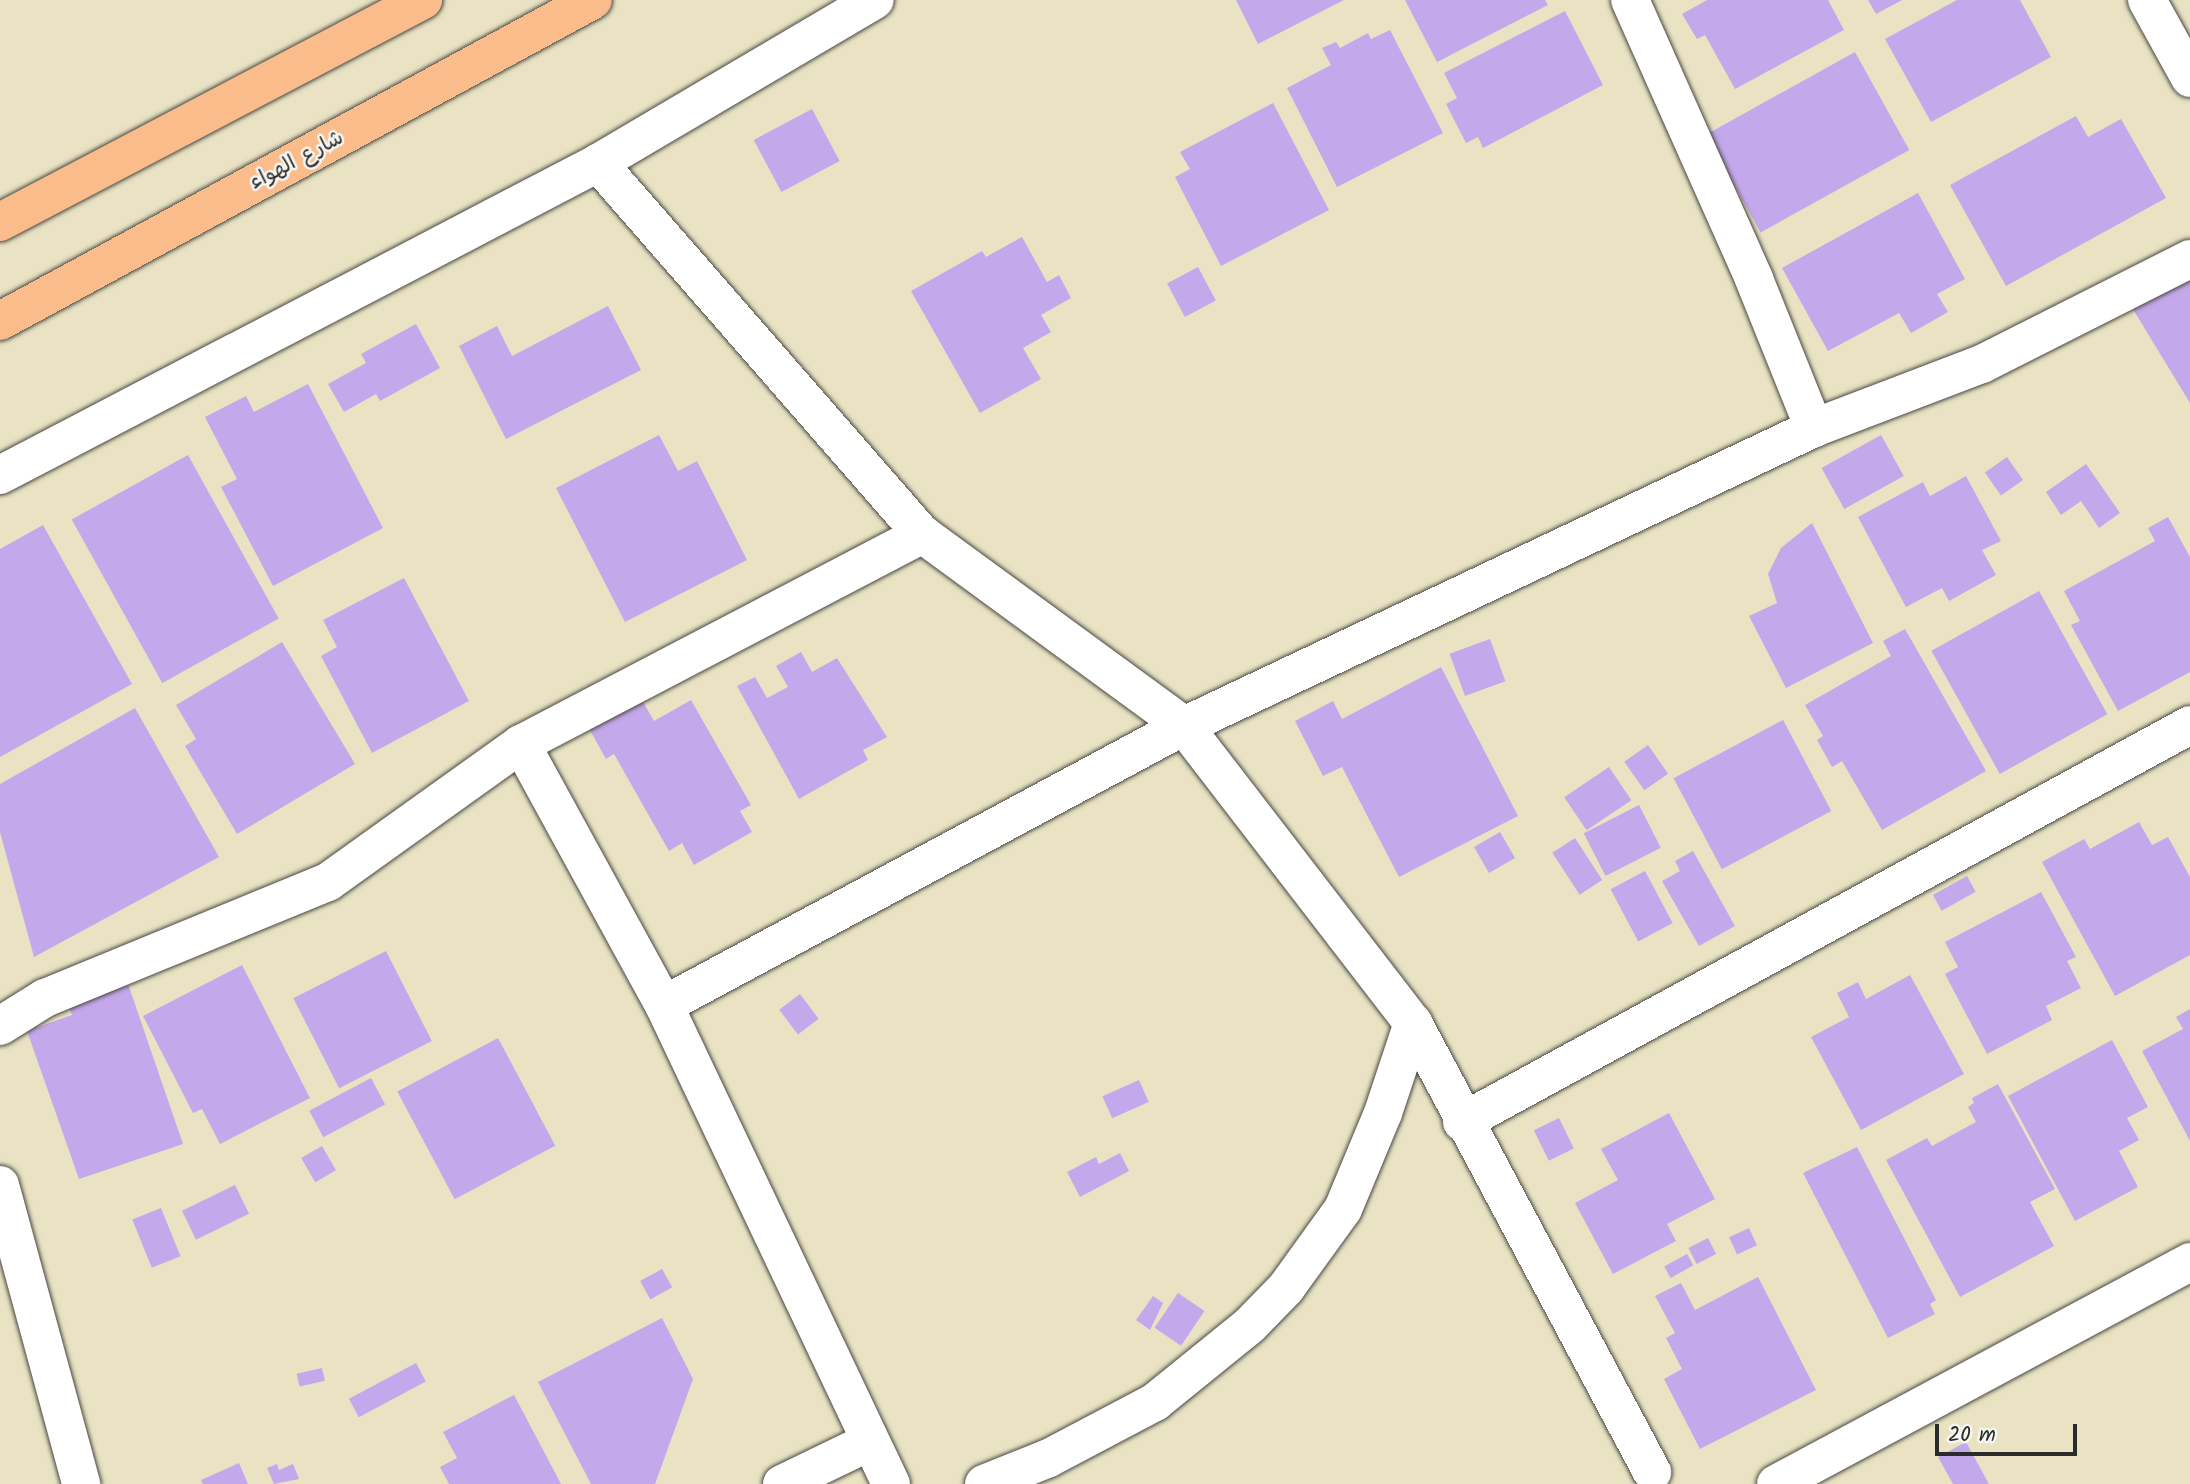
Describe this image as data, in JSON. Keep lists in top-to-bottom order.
{
  "streets": {
    "highway": ["شارع الهواء"]
  },
  "scale_bar": "20 m"
}
